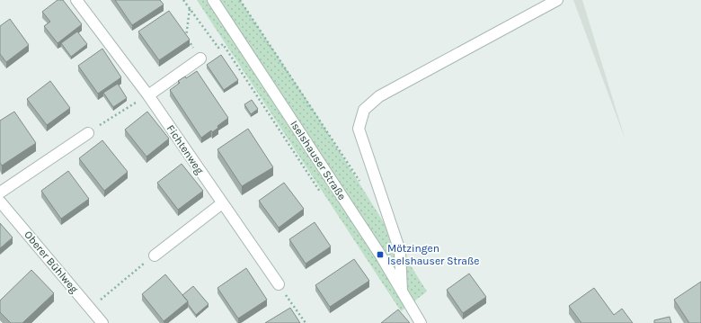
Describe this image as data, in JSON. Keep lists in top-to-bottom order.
{
  "streets": {
    "street": ["Fichtenweg", "Iselshauser Straße", "Oberer Bühlweg"]
  },
  "places": {
    "transit": ["Mötzingen Iselshauser Straße"]
  }
}
